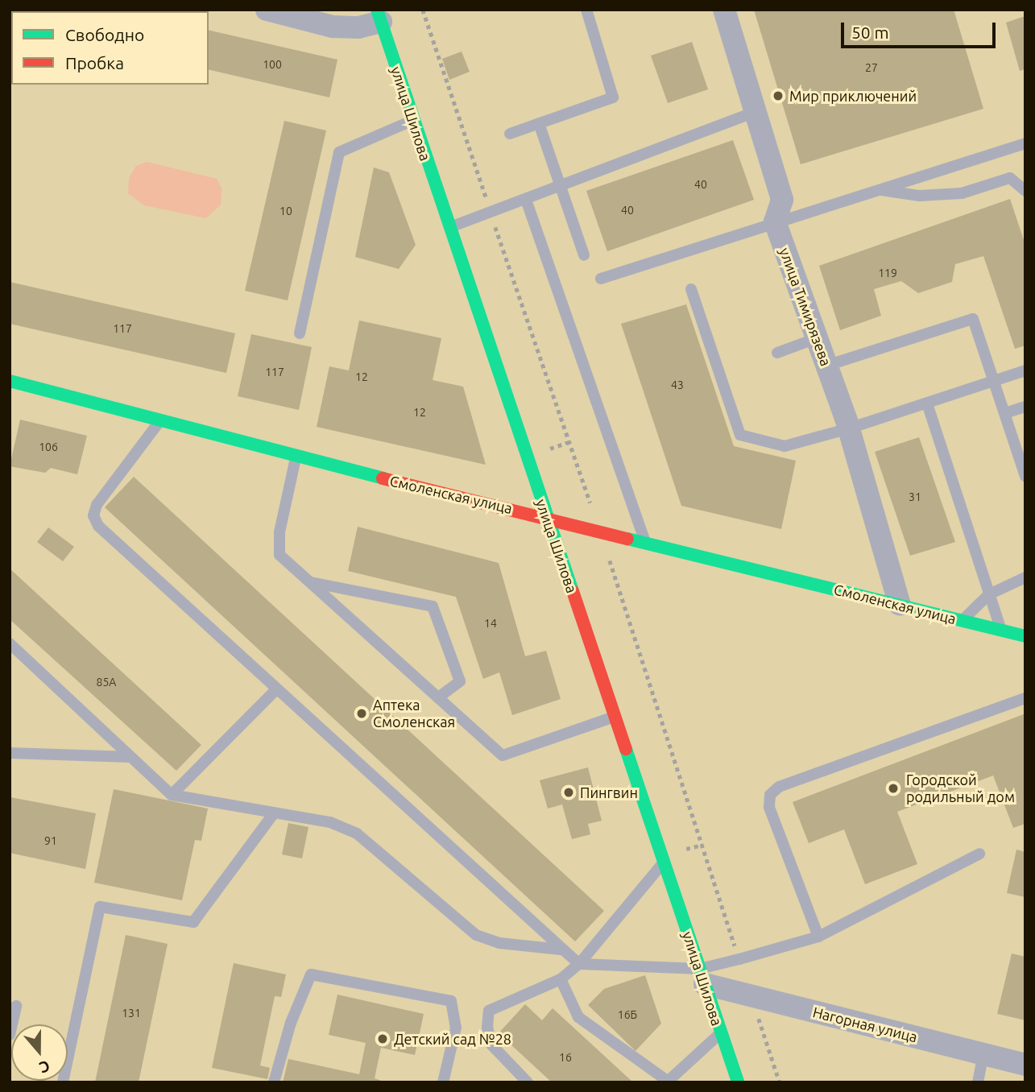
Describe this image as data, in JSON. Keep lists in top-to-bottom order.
{
  "streets": {
    "main road": ["улица Шилова", "Смоленская улица"],
    "street": ["улица Тимирязева", "Нагорная улица"]
  },
  "crossings": [
    ["улица Шилова", "Смоленская улица"],
    ["улица Шилова", "Нагорная улица"],
    ["улица Тимирязева", "Смоленская улица"]
  ],
  "places": [
    "Мир приключений",
    "Аптека Смоленская",
    "Городской родильный дом",
    "Пингвин",
    "Детский сад №28"
  ],
  "house_numbers": [
    "100",
    "27",
    "40",
    "40",
    "10",
    "119",
    "117",
    "117",
    "12",
    "43",
    "12",
    "106",
    "31",
    "14",
    "85А",
    "91",
    "131",
    "16Б",
    "16"
  ],
  "legend": ["Свободно", "Пробка"],
  "scale_bar": "50 m",
  "north": "bottom"
}
